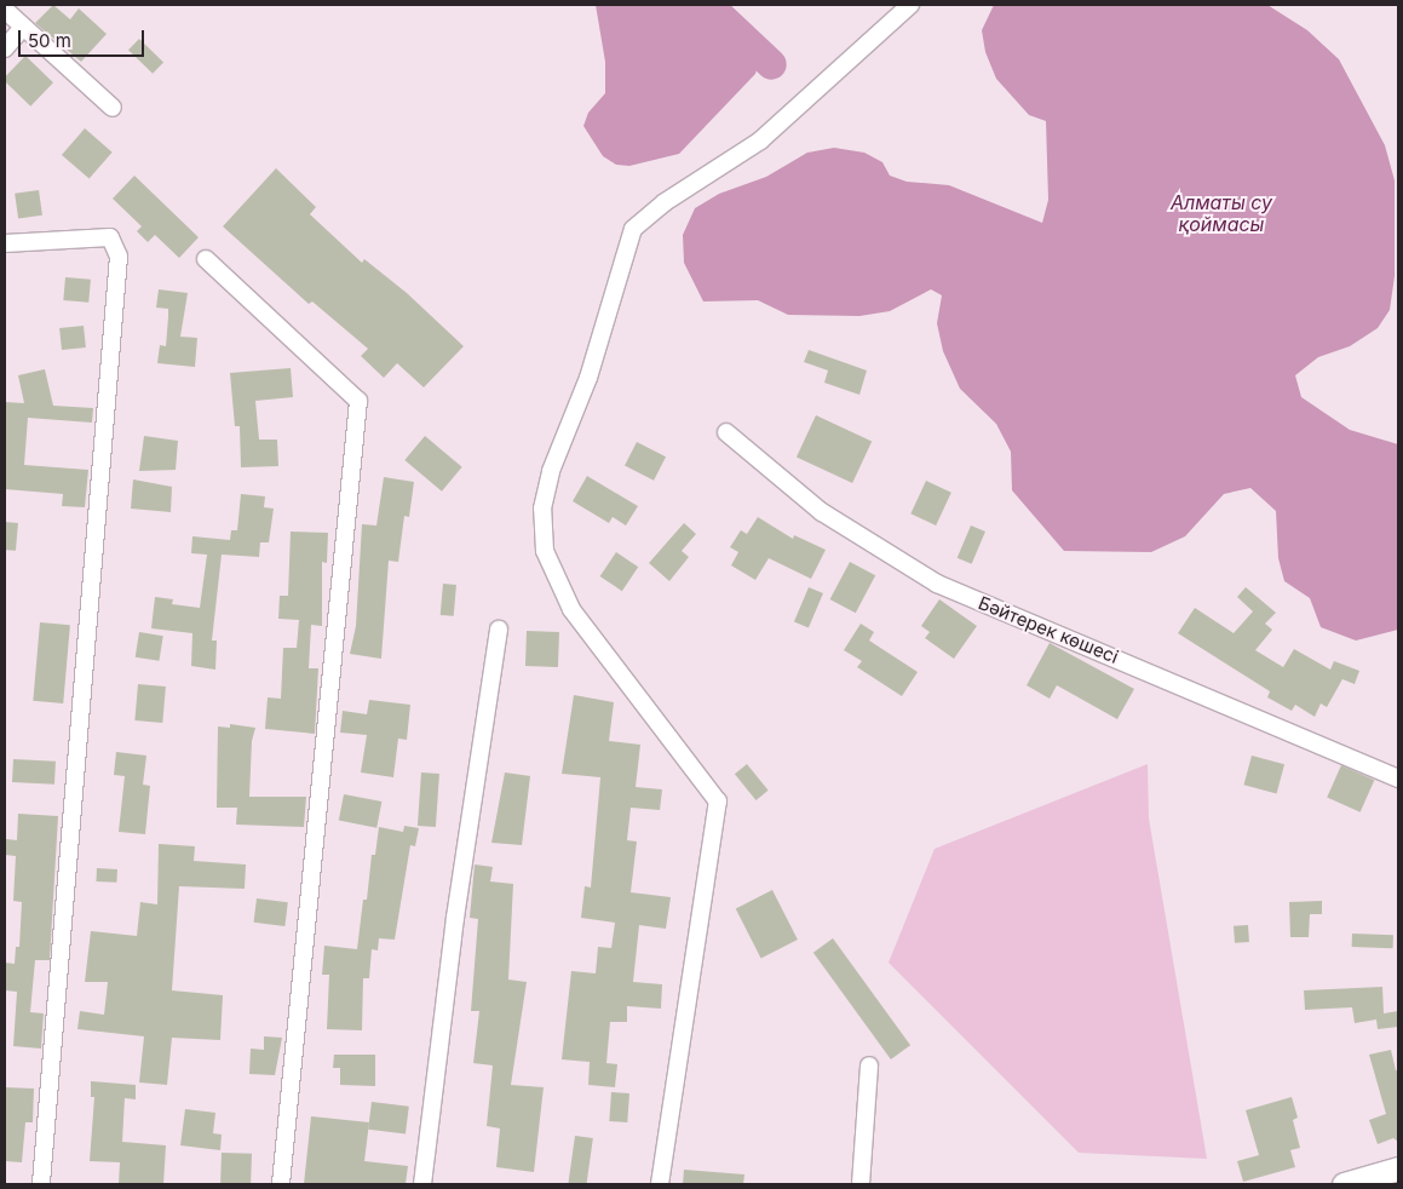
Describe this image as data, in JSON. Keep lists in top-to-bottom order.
{
  "streets": {
    "street": ["Бәйтерек көшесі"]
  },
  "water": ["Алматы су қоймасы"],
  "scale_bar": "50 m"
}
